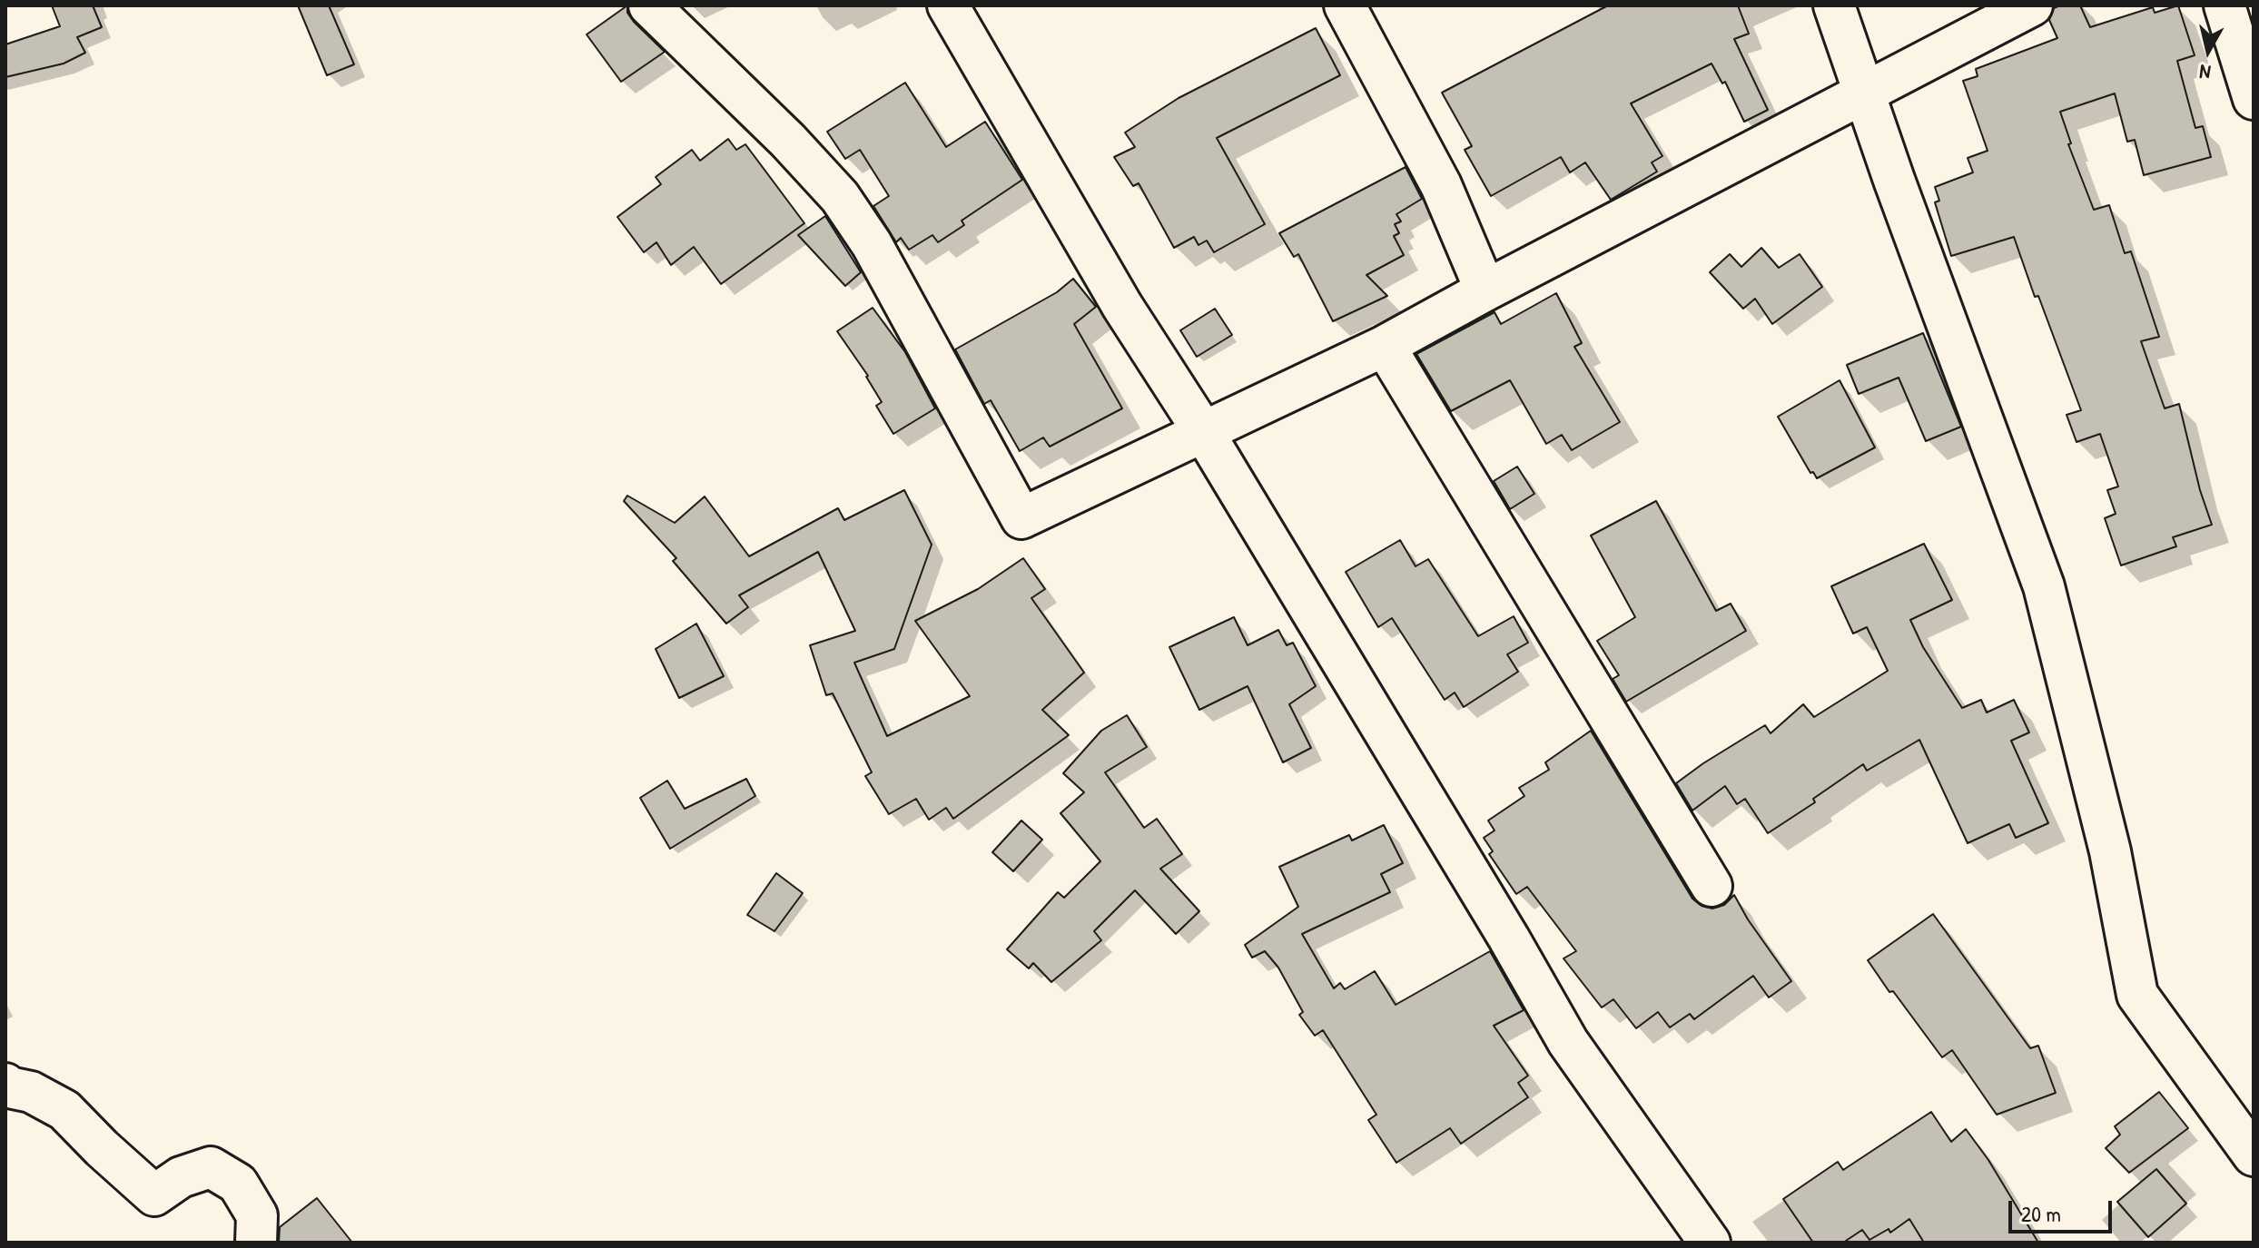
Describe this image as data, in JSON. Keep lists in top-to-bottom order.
{
  "scale_bar": "20 m",
  "north": "bottom"
}
